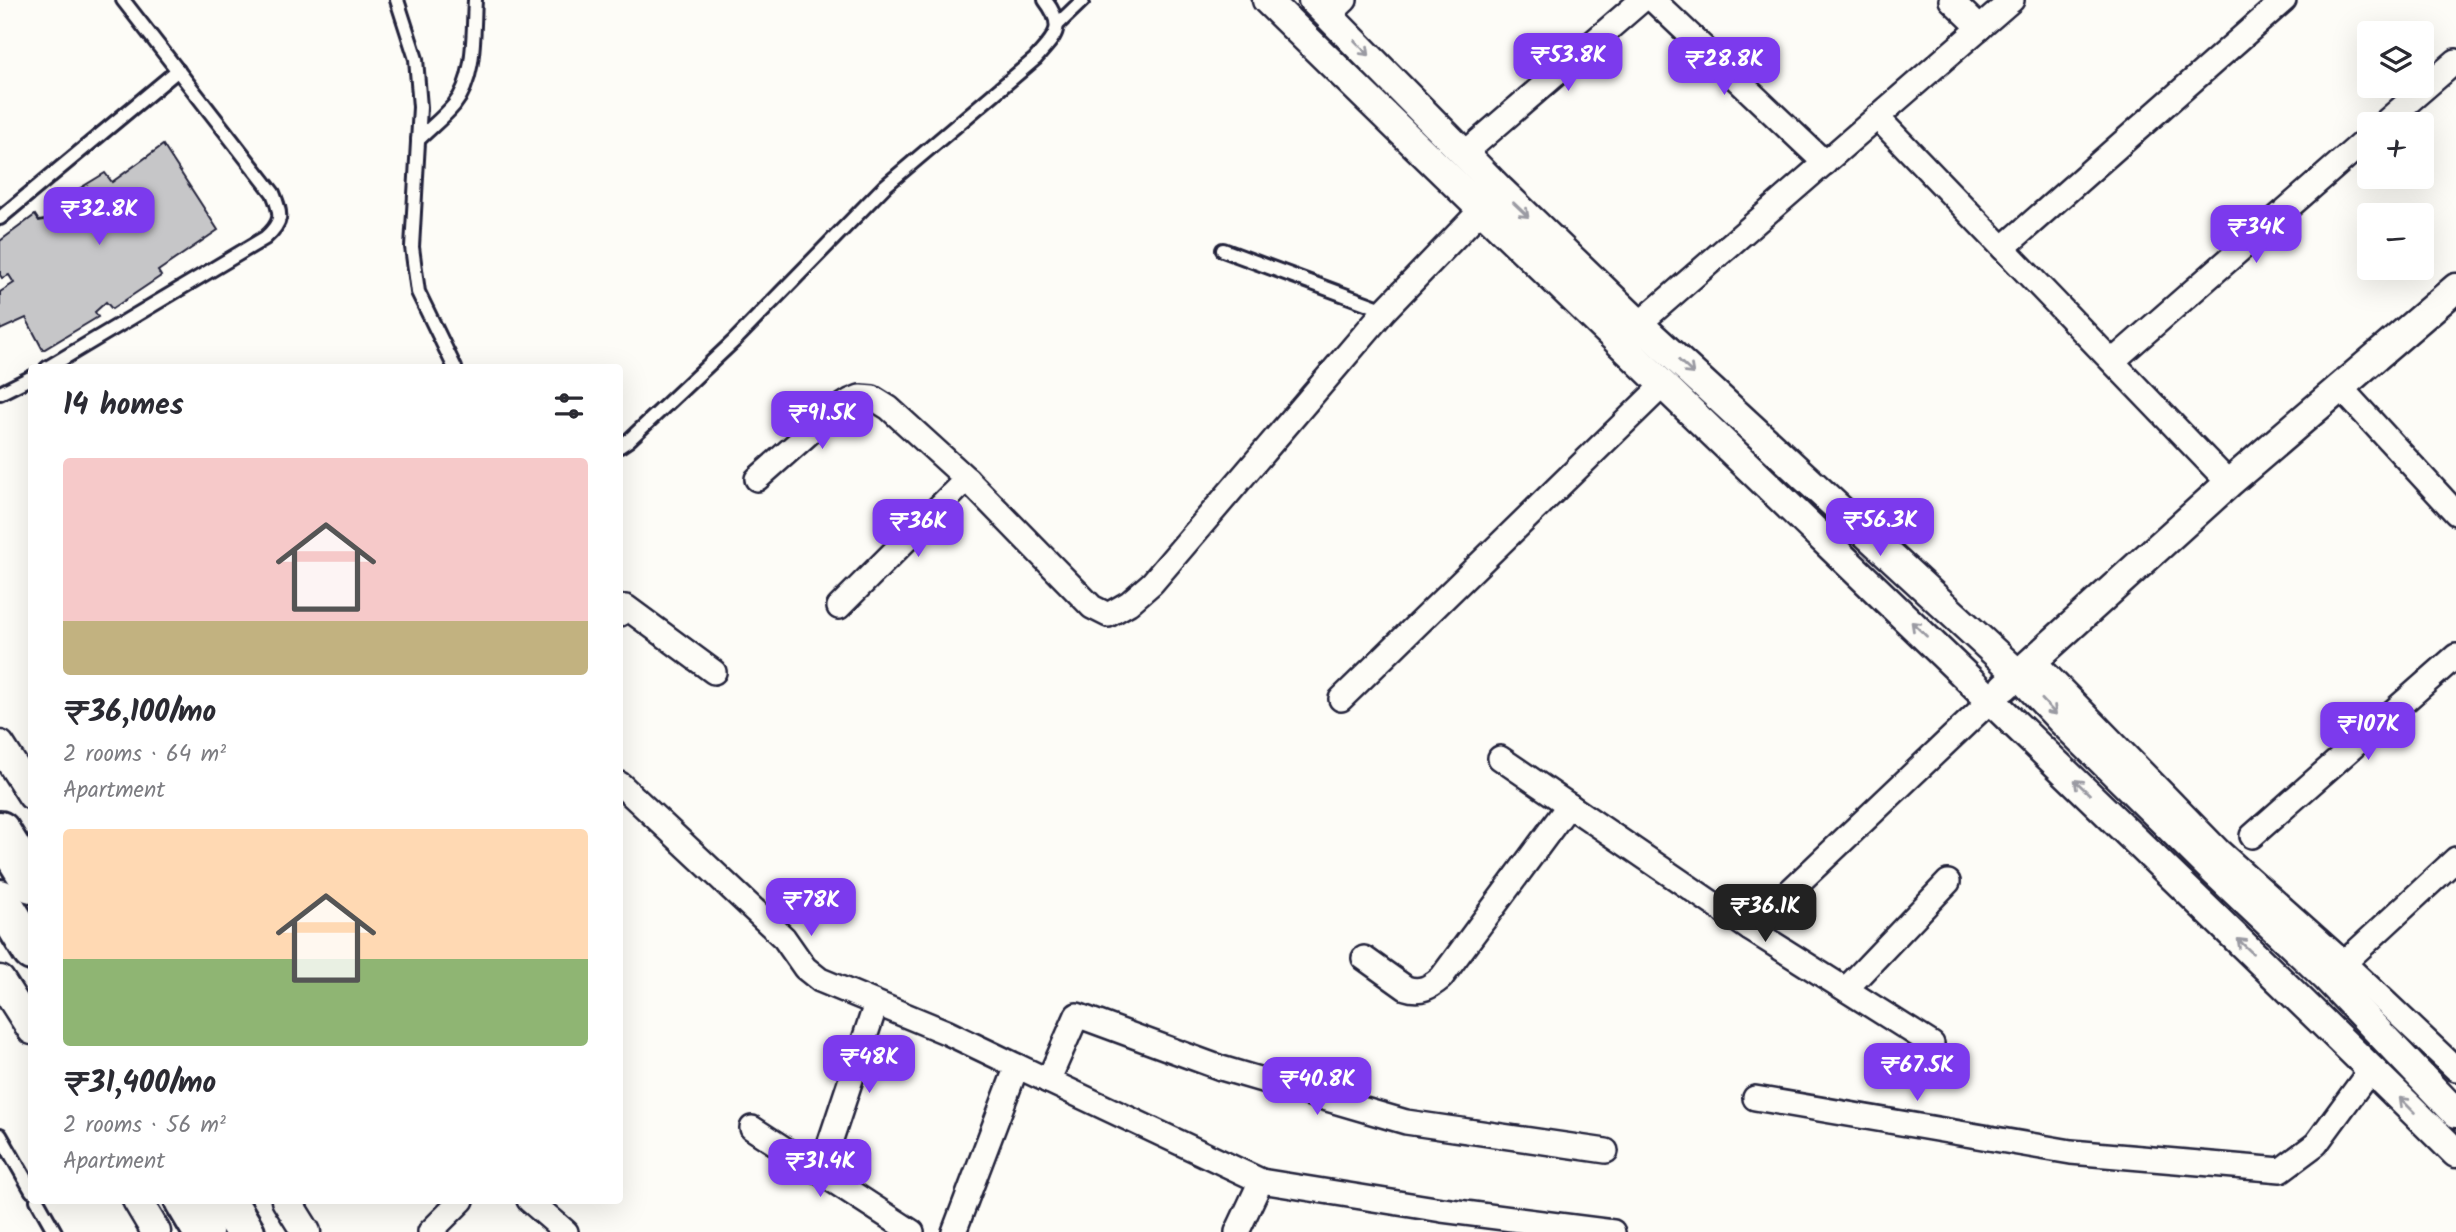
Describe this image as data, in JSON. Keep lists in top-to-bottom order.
{
  "page": {
    "map_buttons": ["+", "−"],
    "price": [
      "₹53.8K",
      "₹28.8K",
      "₹32.8K",
      "₹34K",
      "₹91.5K",
      "₹56.3K",
      "₹36K",
      "₹107K",
      "₹78K",
      "₹36.1K",
      "₹48K",
      "₹67.5K",
      "₹40.8K",
      "₹31.4K"
    ],
    "heading": "14 homes",
    "list": [
      {
        "name": "₹36,100/mo",
        "note": "2 rooms · 64 m² · Apartment"
      },
      {
        "name": "₹31,400/mo",
        "note": "2 rooms · 56 m² · Apartment"
      }
    ]
  }
}
